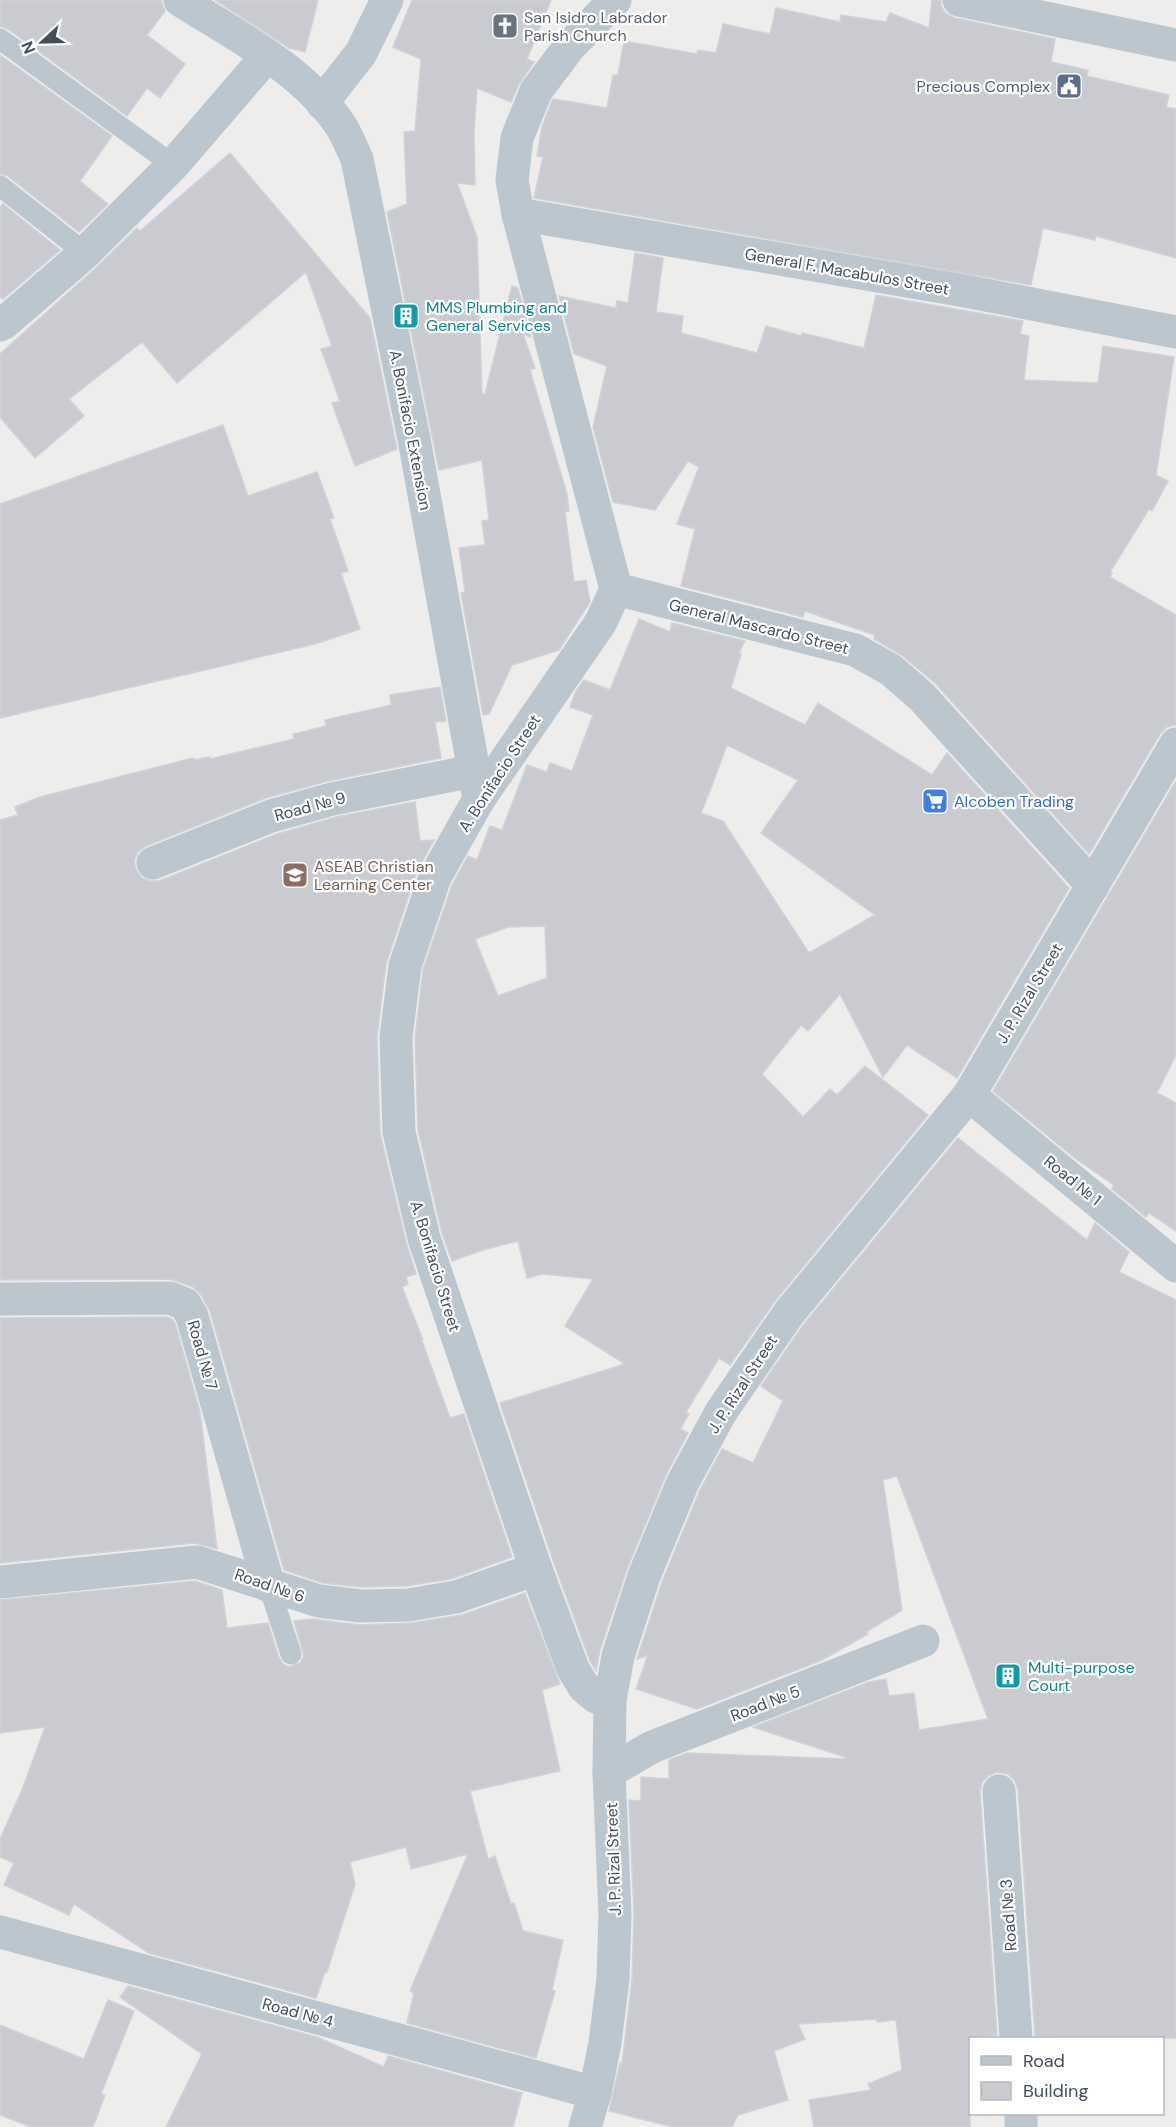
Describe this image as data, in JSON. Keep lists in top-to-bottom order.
{
  "streets": {
    "street": [
      "General F. Macabulos Street",
      "A. Bonifacio Extension",
      "General Mascardo Street",
      "A. Bonifacio Street",
      "Road № 9",
      "J. P. Rizal Street",
      "Road № 1",
      "Road № 7",
      "Road № 6",
      "Road № 5",
      "Road № 3",
      "Road № 4"
    ]
  },
  "crossings": [
    ["A. Bonifacio Extension", "A. Bonifacio Street"],
    ["A. Bonifacio Extension", "Road № 9"],
    ["General Mascardo Street", "A. Bonifacio Street"],
    ["General Mascardo Street", "J. P. Rizal Street"],
    ["A. Bonifacio Street", "Road № 9"],
    ["A. Bonifacio Street", "J. P. Rizal Street"],
    ["A. Bonifacio Street", "Road № 6"],
    ["J. P. Rizal Street", "Road № 1"],
    ["J. P. Rizal Street", "Road № 5"],
    ["J. P. Rizal Street", "Road № 4"],
    ["Road № 7", "Road № 6"]
  ],
  "places": {
    "church": ["San Isidro Labrador Parish Church"],
    "public building": ["Precious Complex"],
    "building": ["MMS Plumbing and General Services", "Multi-purpose Court"],
    "supermarket": ["Alcoben Trading"],
    "school or university": ["ASEAB Christian Learning Center"]
  },
  "legend": ["Road", "Building"],
  "north": "left"
}
